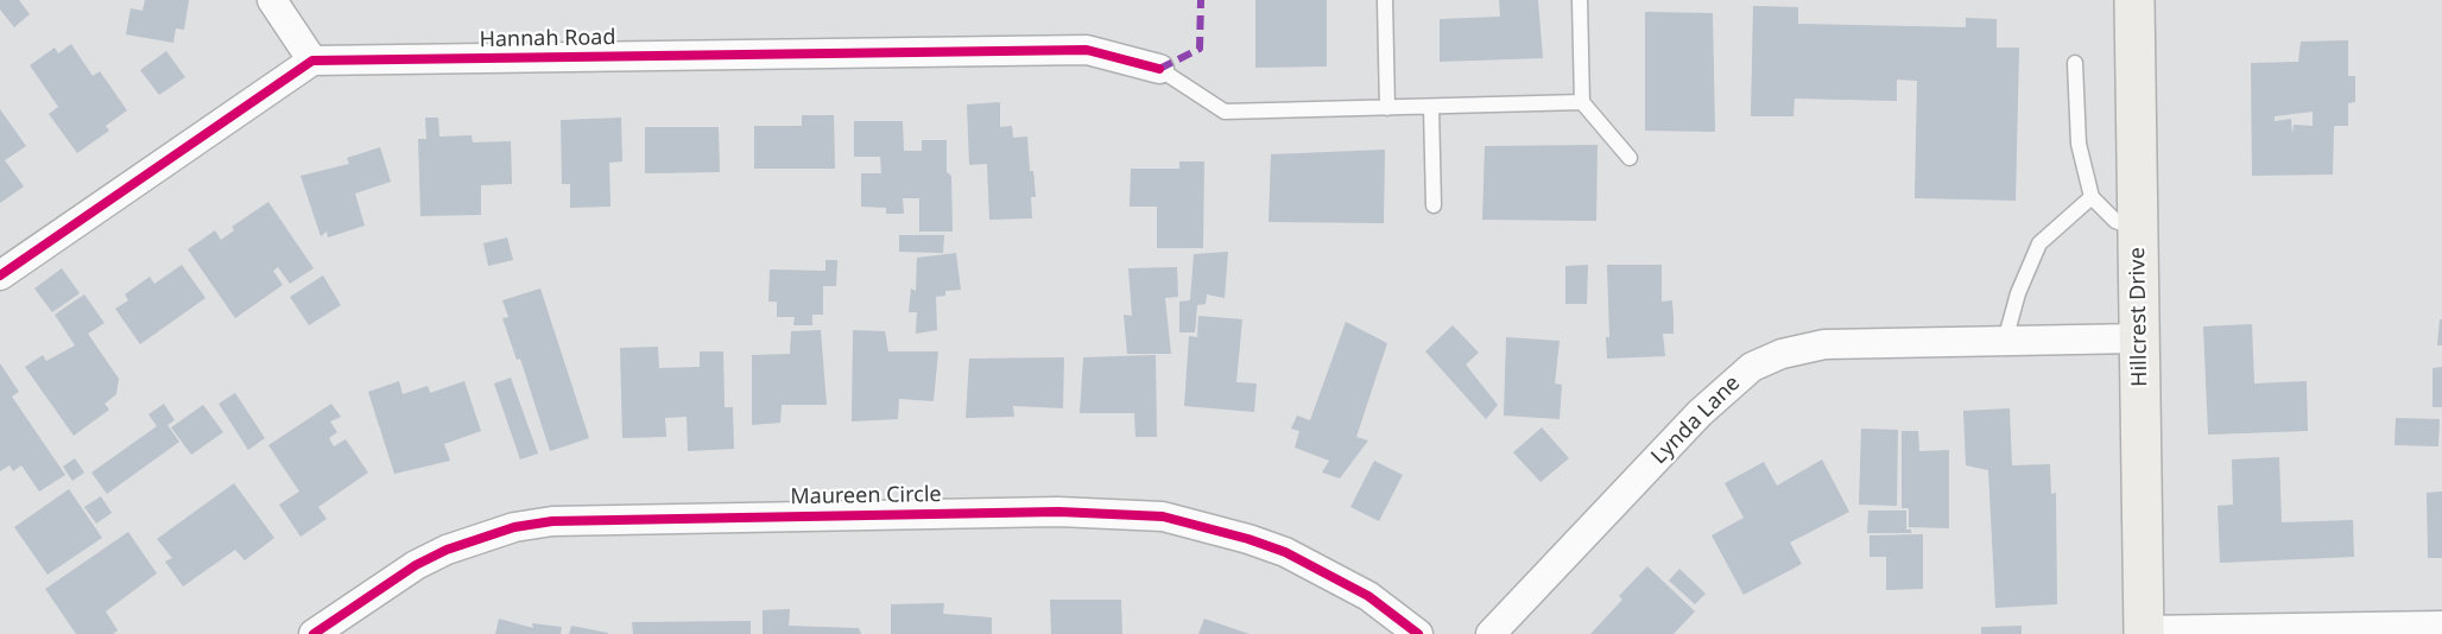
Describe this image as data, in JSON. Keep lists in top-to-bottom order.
{
  "streets": {
    "street": [
      "Hannah Road",
      "Hillcrest Drive",
      "Lynda Lane",
      "Maureen Circle"
    ]
  },
  "crossings": [
    ["Hillcrest Drive", "Lynda Lane"]
  ]
}
